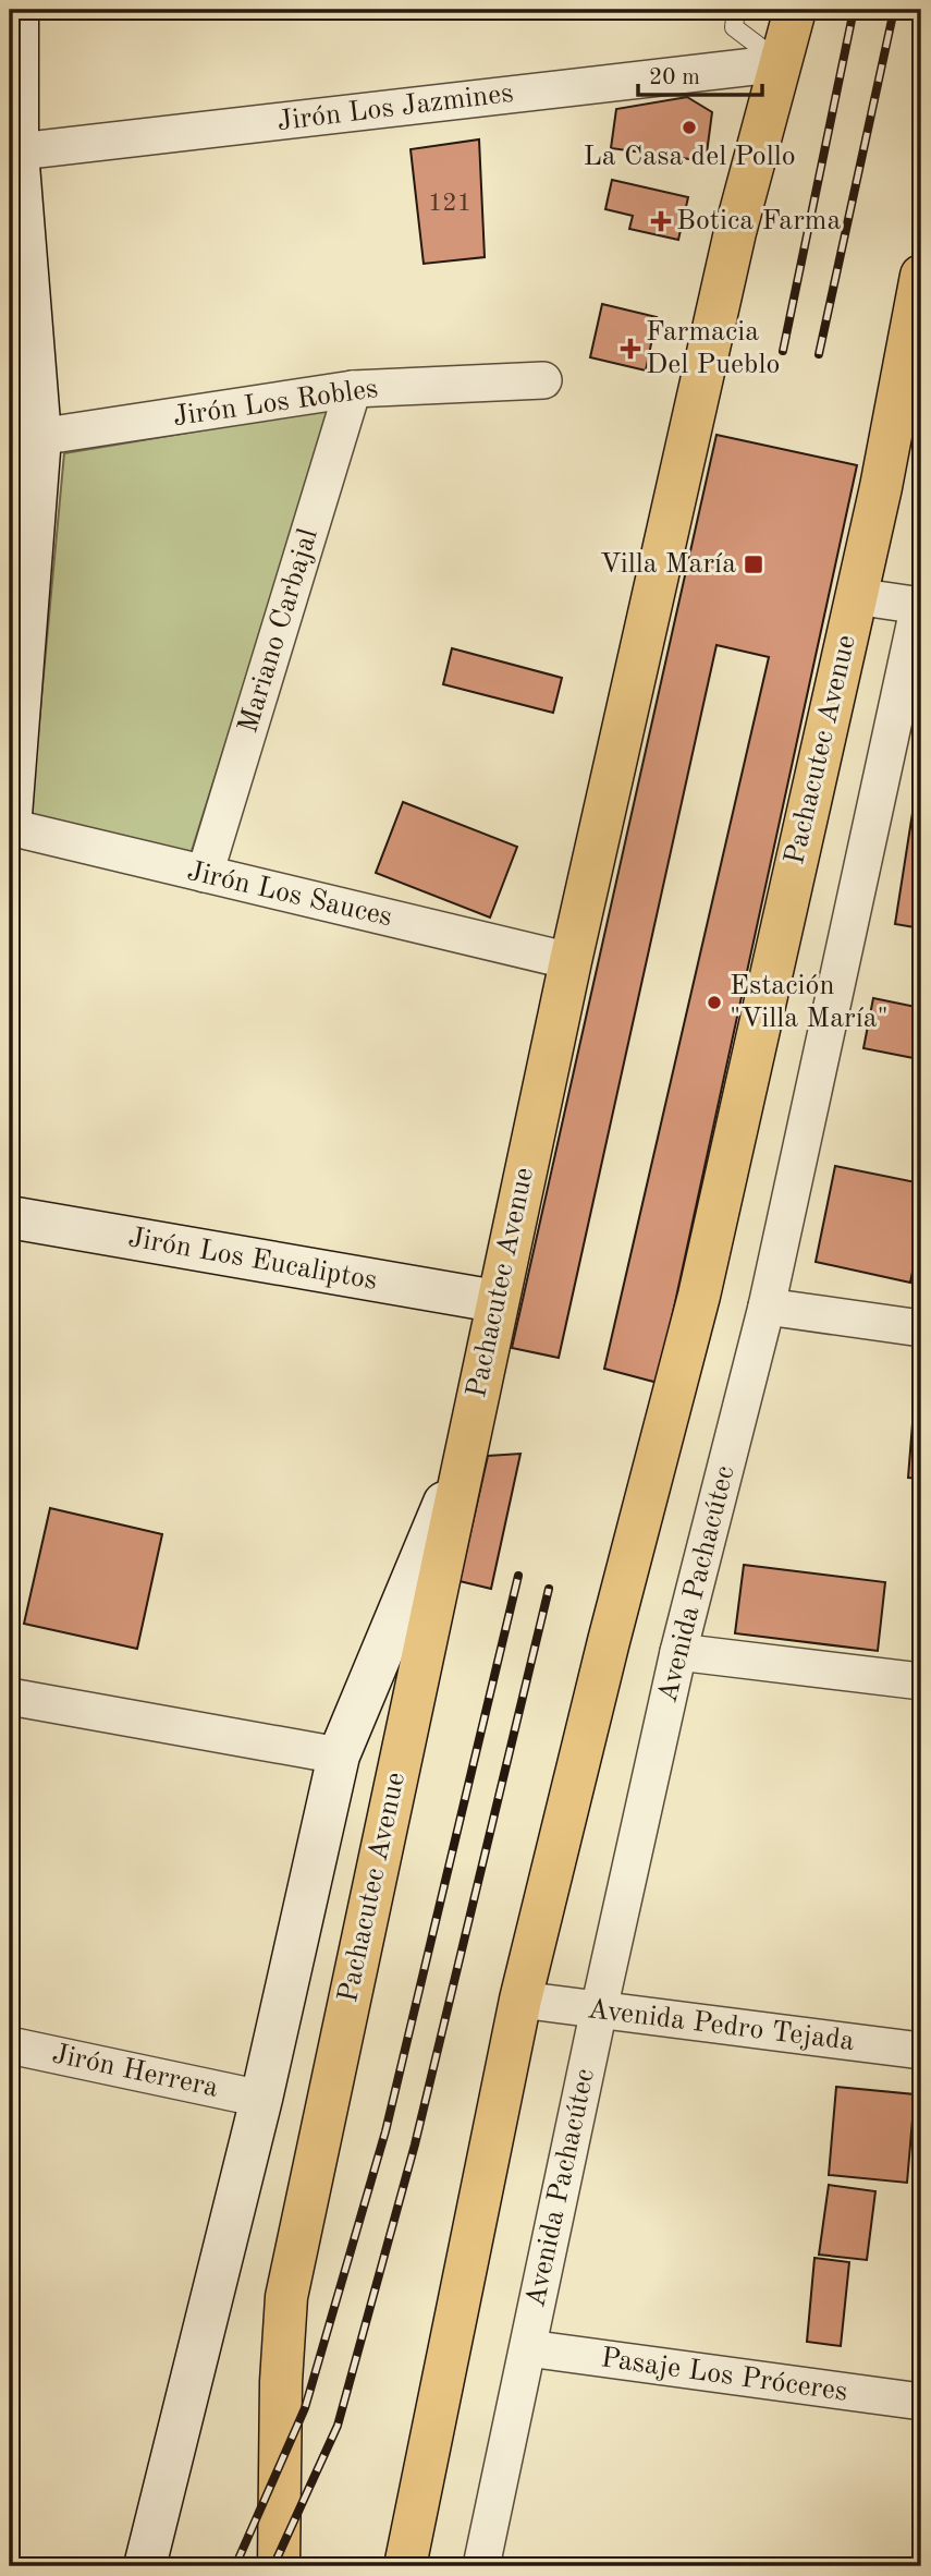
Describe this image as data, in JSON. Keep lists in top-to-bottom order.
{
  "streets": {
    "main road": ["Pachacutec Avenue"],
    "street": [
      "Jirón Los Jazmines",
      "Jirón Los Robles",
      "Mariano Carbajal",
      "Jirón Los Sauces",
      "Jirón Los Eucaliptos",
      "Avenida Pachacútec",
      "Avenida Pedro Tejada",
      "Jirón Herrera",
      "Pasaje Los Próceres"
    ]
  },
  "crossings": [
    ["Jirón Los Jazmines", "Pachacutec Avenue"],
    ["Jirón Los Robles", "Mariano Carbajal"],
    ["Mariano Carbajal", "Jirón Los Sauces"],
    ["Pachacutec Avenue", "Jirón Los Sauces"],
    ["Pachacutec Avenue", "Jirón Los Eucaliptos"],
    ["Pachacutec Avenue", "Avenida Pedro Tejada"],
    ["Avenida Pachacútec", "Avenida Pedro Tejada"],
    ["Avenida Pachacútec", "Pasaje Los Próceres"]
  ],
  "places": {
    "other": ["La Casa del Pollo", "Estación \"Villa María\""],
    "health": ["Botica Farma", "Farmacia Del Pueblo"],
    "transit": ["Villa María"]
  },
  "house_numbers": ["121"],
  "scale_bar": "20 m"
}
